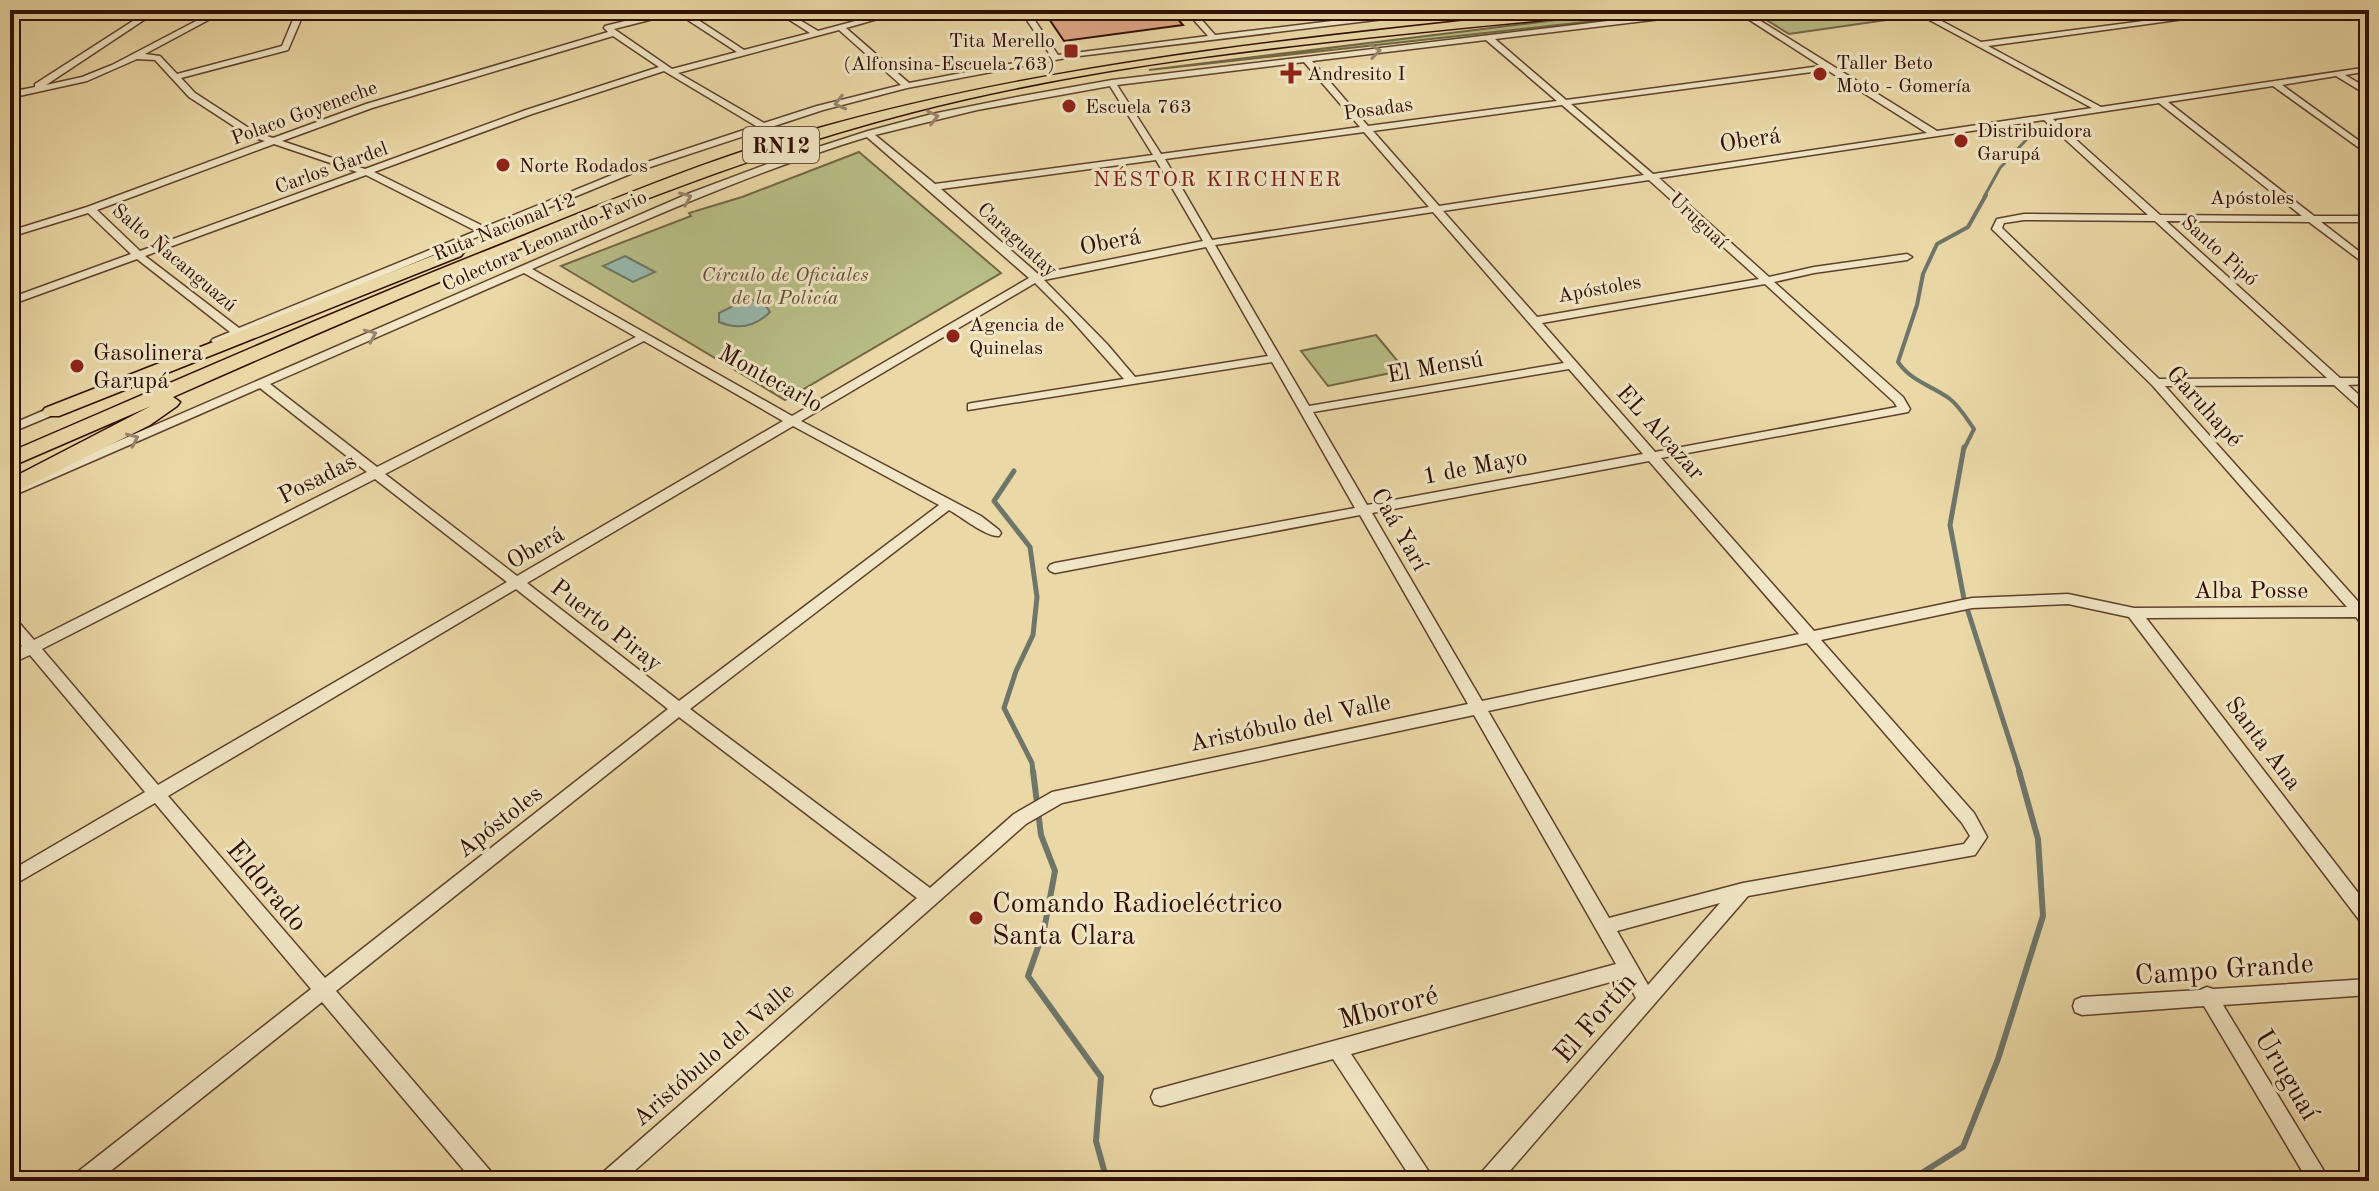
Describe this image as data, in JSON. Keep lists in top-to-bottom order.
{
  "streets": {
    "highway": ["RN12", "Ruta Nacional 12"],
    "street": [
      "Posadas",
      "Polaco Goyeneche",
      "Oberá",
      "Carlos Gardel",
      "Apóstoles",
      "Uruguaí",
      "Caraguatay",
      "Colectora Leonardo Favio",
      "Santo Pipó",
      "Salto Ñacanguazú",
      "El Mensú",
      "Montecarlo",
      "Garuhapé",
      "EL Alcazar",
      "1 de Mayo",
      "Caá Yarí",
      "Alba Posse",
      "Puerto Piray",
      "Aristóbulo del Valle",
      "Santa Ana",
      "Eldorado",
      "Campo Grande",
      "Mbororé",
      "El Fortín"
    ]
  },
  "crossings": [
    ["Posadas", "Uruguaí"],
    ["Posadas", "Caraguatay"],
    ["Posadas", "Montecarlo"],
    ["Posadas", "EL Alcazar"],
    ["Posadas", "Caá Yarí"],
    ["Posadas", "Puerto Piray"],
    ["Posadas", "Eldorado"],
    ["Polaco Goyeneche", "Salto Ñacanguazú"],
    ["Oberá", "Uruguaí"],
    ["Oberá", "Caraguatay"],
    ["Oberá", "Santo Pipó"],
    ["Oberá", "Montecarlo"],
    ["Oberá", "EL Alcazar"],
    ["Oberá", "Caá Yarí"],
    ["Oberá", "Puerto Piray"],
    ["Oberá", "Eldorado"],
    ["Carlos Gardel", "Salto Ñacanguazú"],
    ["Apóstoles", "Uruguaí"],
    ["Apóstoles", "Santo Pipó"],
    ["Apóstoles", "Montecarlo"],
    ["Apóstoles", "Garuhapé"],
    ["Apóstoles", "EL Alcazar"],
    ["Apóstoles", "Puerto Piray"],
    ["Apóstoles", "Eldorado"],
    ["Uruguaí", "1 de Mayo"],
    ["Uruguaí", "Campo Grande"],
    ["Caraguatay", "Colectora Leonardo Favio"],
    ["Colectora Leonardo Favio", "Montecarlo"],
    ["Colectora Leonardo Favio", "Caá Yarí"],
    ["Colectora Leonardo Favio", "Puerto Piray"],
    ["El Mensú", "EL Alcazar"],
    ["El Mensú", "Caá Yarí"],
    ["Garuhapé", "Alba Posse"],
    ["EL Alcazar", "1 de Mayo"],
    ["EL Alcazar", "Aristóbulo del Valle"],
    ["EL Alcazar", "El Fortín"],
    ["1 de Mayo", "Caá Yarí"],
    ["Caá Yarí", "Aristóbulo del Valle"],
    ["Caá Yarí", "Mbororé"],
    ["Caá Yarí", "El Fortín"],
    ["Alba Posse", "Aristóbulo del Valle"],
    ["Alba Posse", "Santa Ana"],
    ["Puerto Piray", "Aristóbulo del Valle"],
    ["Aristóbulo del Valle", "Santa Ana"]
  ],
  "districts": ["NÉSTOR KIRCHNER"],
  "parks": ["Círculo de Oficiales de la Policía"],
  "places": {
    "transit": ["Tita Merello (Alfonsina-Escuela 763)"],
    "health": ["Andresito I"],
    "other": [
      "Taller Beto Moto - Gomería",
      "Escuela 763",
      "Distribuidora Garupá",
      "Norte Rodados",
      "Agencia de Quinelas",
      "Gasolinera Garupá",
      "Comando Radioeléctrico Santa Clara"
    ]
  }
}
